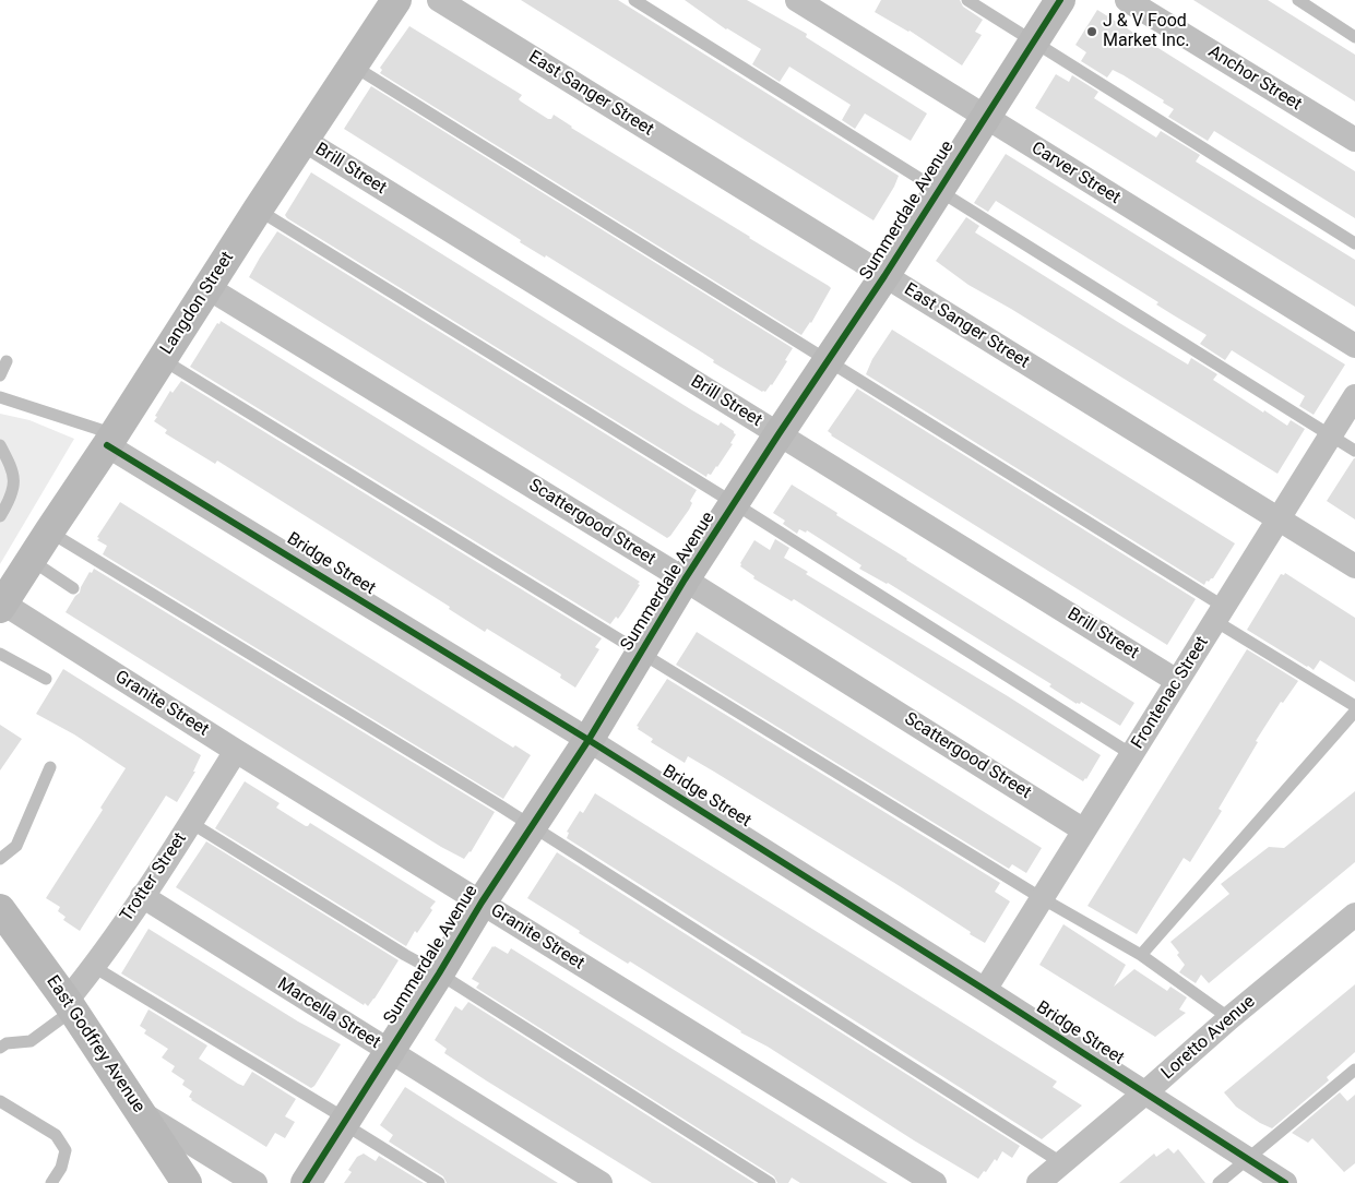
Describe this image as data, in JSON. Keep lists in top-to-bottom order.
{
  "streets": {
    "main road": ["Summerdale Avenue", "Langdon Street", "East Godfrey Avenue"],
    "street": [
      "Anchor Street",
      "East Sanger Street",
      "Brill Street",
      "Carver Street",
      "Scattergood Street",
      "Bridge Street",
      "Frontenac Street",
      "Granite Street",
      "Trotter Street",
      "Marcella Street",
      "Loretto Avenue"
    ]
  },
  "crossings": [
    ["East Sanger Street", "Summerdale Avenue"],
    ["East Sanger Street", "Frontenac Street"],
    ["Brill Street", "Summerdale Avenue"],
    ["Brill Street", "Langdon Street"],
    ["Brill Street", "Frontenac Street"],
    ["Carver Street", "Summerdale Avenue"],
    ["Summerdale Avenue", "Scattergood Street"],
    ["Summerdale Avenue", "Bridge Street"],
    ["Summerdale Avenue", "Granite Street"],
    ["Summerdale Avenue", "Marcella Street"],
    ["Langdon Street", "Scattergood Street"],
    ["Langdon Street", "Bridge Street"],
    ["Langdon Street", "Granite Street"],
    ["Scattergood Street", "Frontenac Street"],
    ["Bridge Street", "Frontenac Street"],
    ["Bridge Street", "Loretto Avenue"],
    ["Granite Street", "Trotter Street"],
    ["Trotter Street", "Marcella Street"],
    ["Trotter Street", "East Godfrey Avenue"]
  ],
  "places": ["J & V Food Market Inc."]
}
